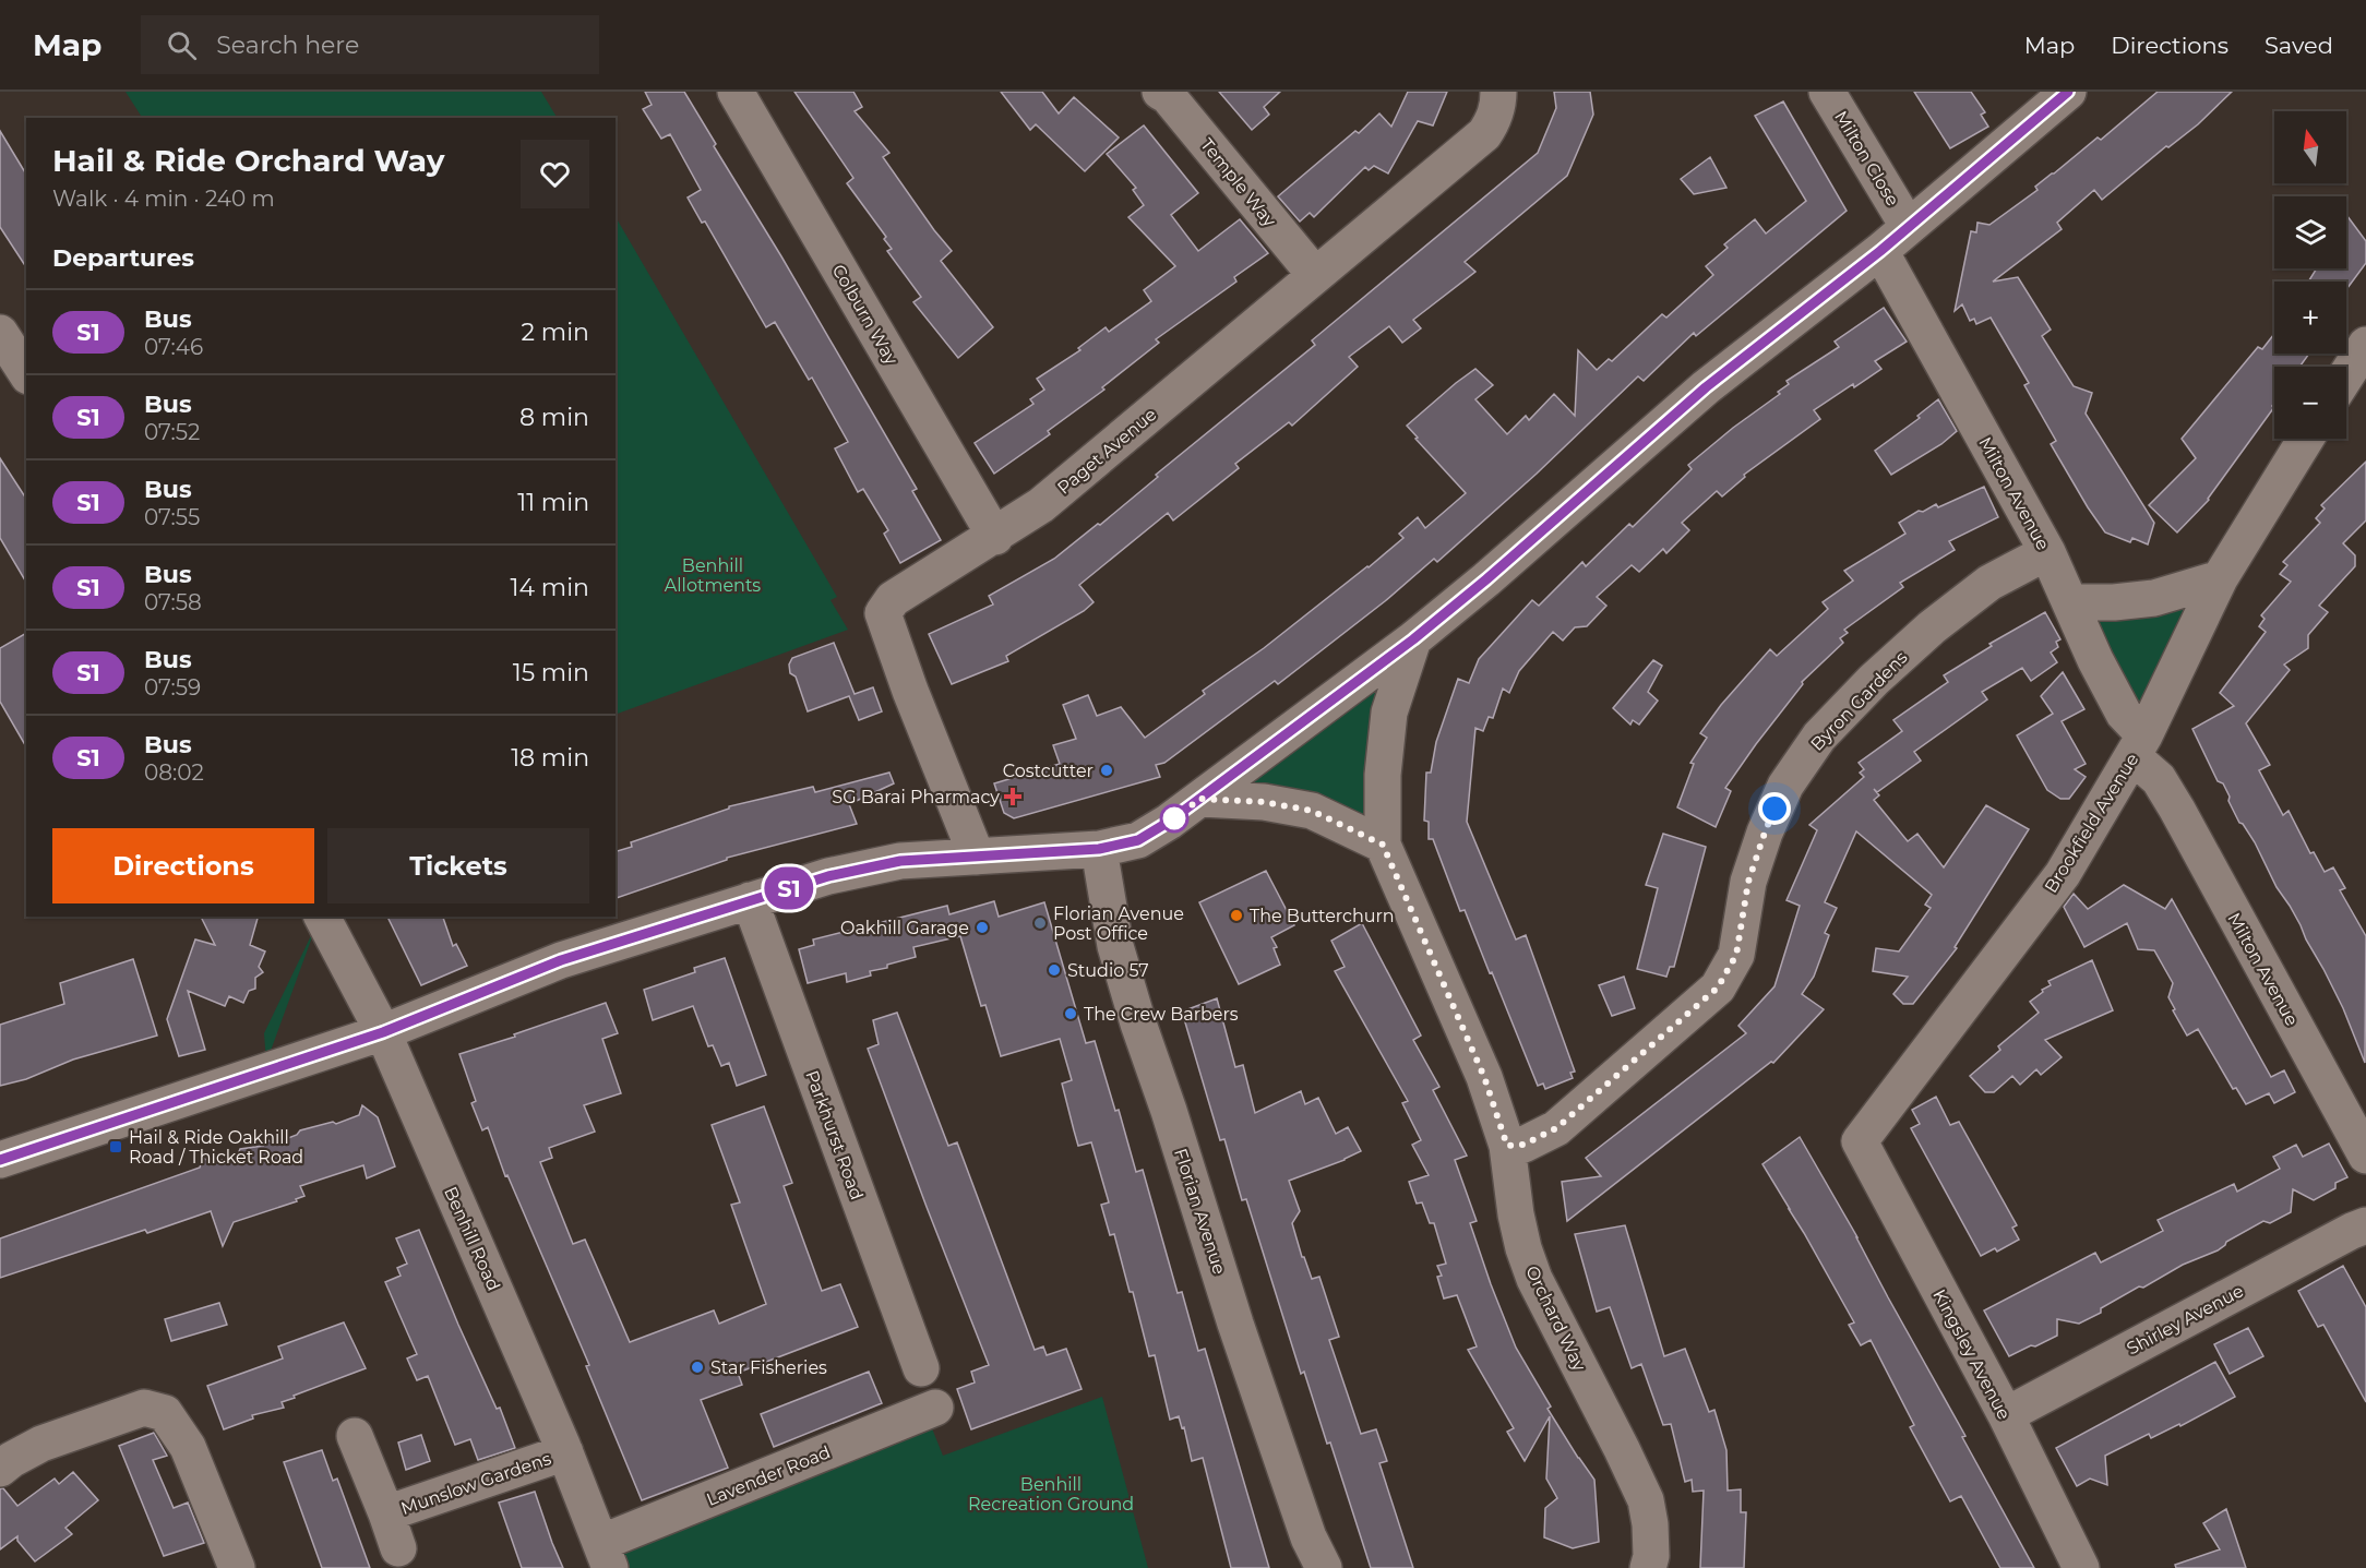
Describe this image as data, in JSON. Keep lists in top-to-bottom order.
{
  "streets": {
    "street": [
      "Milton Close",
      "Temple Way",
      "Colburn Way",
      "Paget Avenue",
      "Milton Avenue",
      "Byron Gardens",
      "Brookfield Avenue",
      "Parkhurst Road",
      "Florian Avenue",
      "Benhill Road",
      "Orchard Way",
      "Shirley Avenue",
      "Kingsley Avenue",
      "Lavender Road",
      "Munslow Gardens"
    ]
  },
  "crossings": [
    ["Temple Way", "Paget Avenue"],
    ["Colburn Way", "Paget Avenue"],
    ["Milton Avenue", "Byron Gardens"],
    ["Milton Avenue", "Brookfield Avenue"],
    ["Byron Gardens", "Orchard Way"],
    ["Brookfield Avenue", "Kingsley Avenue"],
    ["Benhill Road", "Lavender Road"],
    ["Benhill Road", "Munslow Gardens"],
    ["Shirley Avenue", "Kingsley Avenue"]
  ],
  "parks": ["Benhill Allotments", "Benhill Recreation Ground"],
  "places": {
    "other": [
      "Costcutter",
      "The Butterchurn",
      "Florian Avenue Post Office",
      "Oakhill Garage",
      "Studio 57",
      "The Crew Barbers",
      "Star Fisheries"
    ],
    "health": ["SG Barai Pharmacy"],
    "transit": ["Hail & Ride Oakhill Road / Thicket Road"]
  },
  "lines": ["bus line S1"],
  "north": "top",
  "page": {
    "header": "Map",
    "search": "Search here",
    "nav": ["Map", "Directions", "Saved"],
    "on_map": "S1",
    "map_buttons": ["+", "−"],
    "heading": [
      ["Hail & Ride Orchard Way", "Walk · 4 min · 240 m"],
      "Departures"
    ],
    "list": [
      {
        "mark": "S1",
        "name": "Bus",
        "note": "07:46",
        "value": "2 min"
      },
      {
        "mark": "S1",
        "name": "Bus",
        "note": "07:52",
        "value": "8 min"
      },
      {
        "mark": "S1",
        "name": "Bus",
        "note": "07:55",
        "value": "11 min"
      },
      {
        "mark": "S1",
        "name": "Bus",
        "note": "07:58",
        "value": "14 min"
      },
      {
        "mark": "S1",
        "name": "Bus",
        "note": "07:59",
        "value": "15 min"
      },
      {
        "mark": "S1",
        "name": "Bus",
        "note": "08:02",
        "value": "18 min"
      }
    ],
    "buttons": ["Directions", "Tickets"]
  }
}
